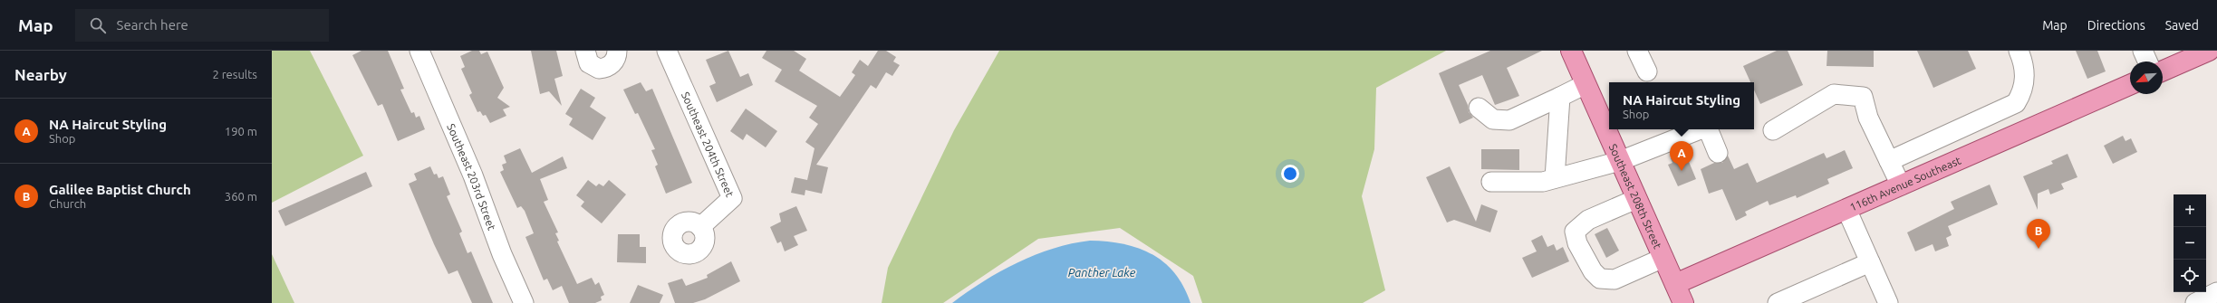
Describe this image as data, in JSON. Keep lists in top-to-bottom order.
{
  "streets": {
    "main road": ["116th Avenue Southeast", "Southeast 208th Street"],
    "street": ["Southeast 204th Street", "Southeast 203rd Street"]
  },
  "crossings": [
    ["116th Avenue Southeast", "Southeast 208th Street"]
  ],
  "water": ["Panther Lake"],
  "north": "bottom left",
  "page": {
    "header": "Map",
    "search": "Search here",
    "nav": ["Map", "Directions", "Saved"],
    "heading": ["Nearby", "2 results"],
    "popup": ["NA Haircut Styling", "Shop"],
    "list": [
      {
        "mark": "A",
        "name": "NA Haircut Styling",
        "note": "Shop",
        "value": "190 m"
      },
      {
        "mark": "B",
        "name": "Galilee Baptist Church",
        "note": "Church",
        "value": "360 m"
      }
    ],
    "pins": ["A", "B"],
    "map_buttons": ["+", "−"]
  }
}
